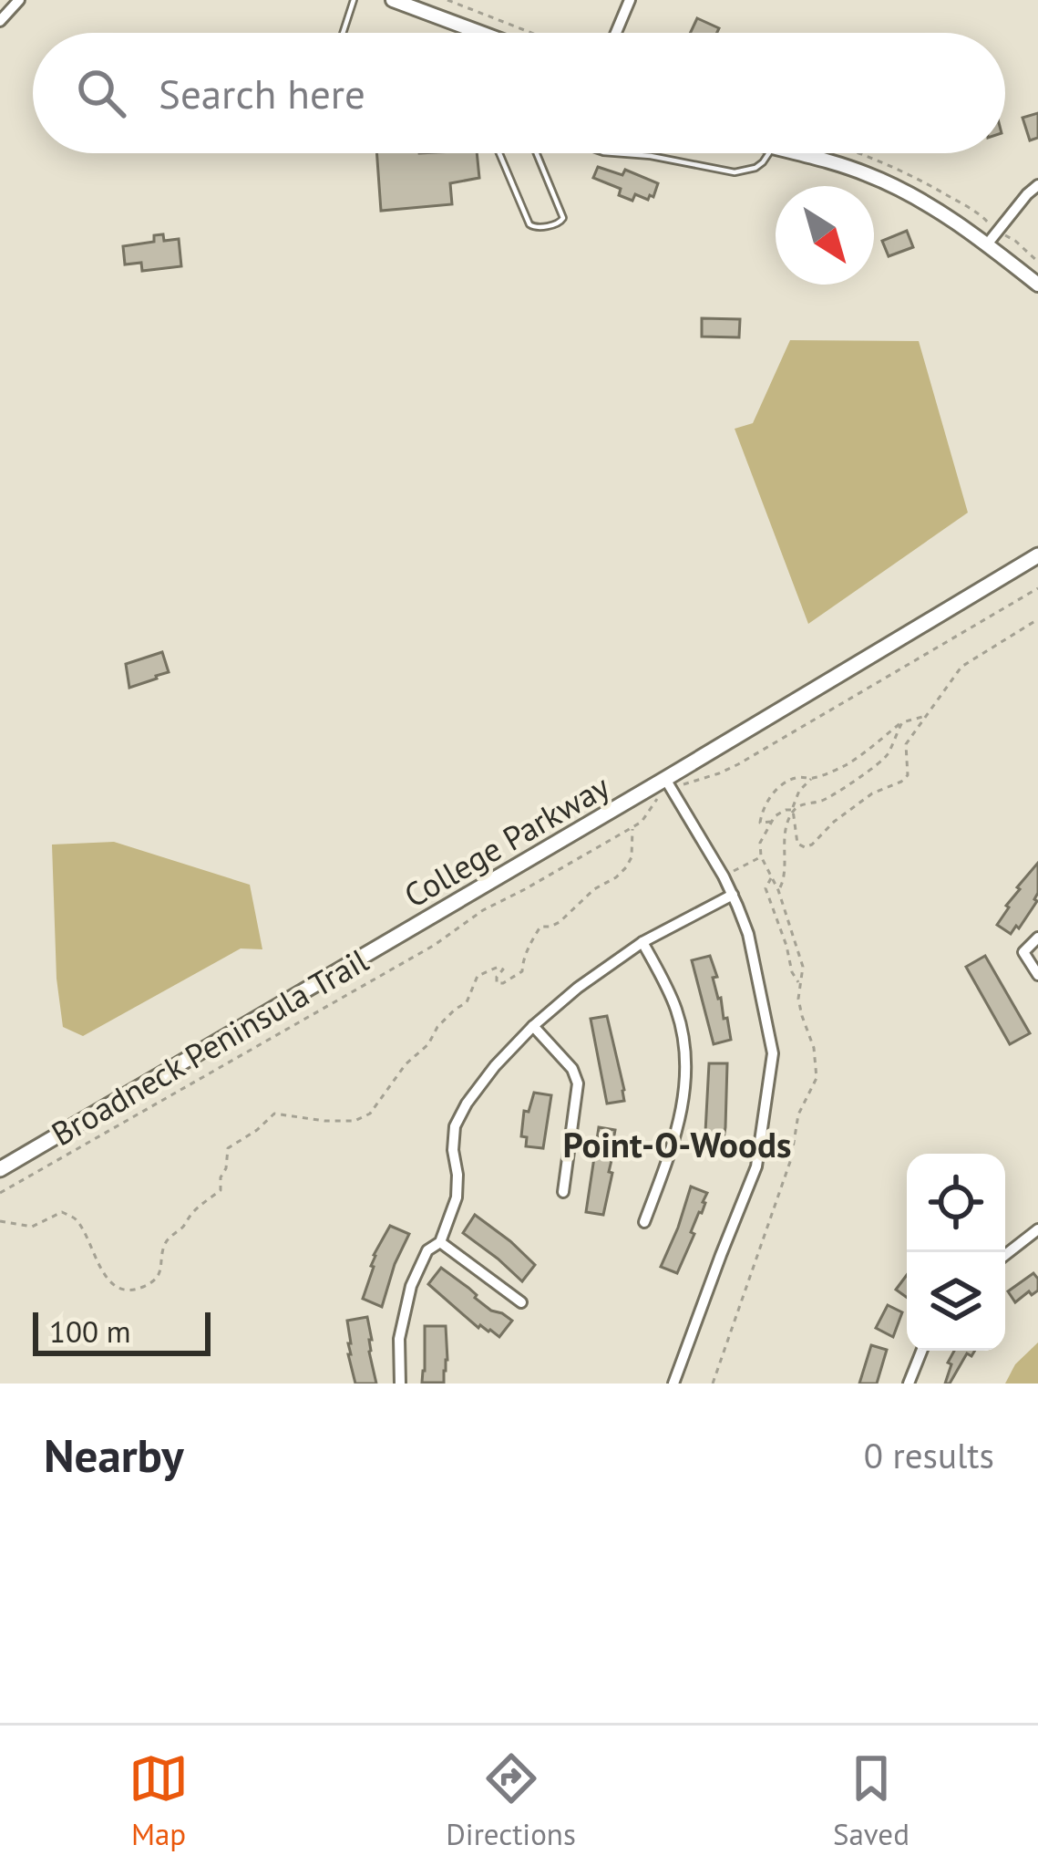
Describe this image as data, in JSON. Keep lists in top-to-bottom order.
{
  "streets": {
    "main road": ["College Parkway"],
    "path": ["Broadneck Peninsula Trail"]
  },
  "districts": ["Point-O-Woods"],
  "scale_bar": "100 m",
  "north": "bottom right",
  "page": {
    "search": "Search here",
    "scale": "100 m",
    "heading": ["Nearby", "0 results"],
    "nav": ["Map", "Directions", "Saved"]
  }
}
